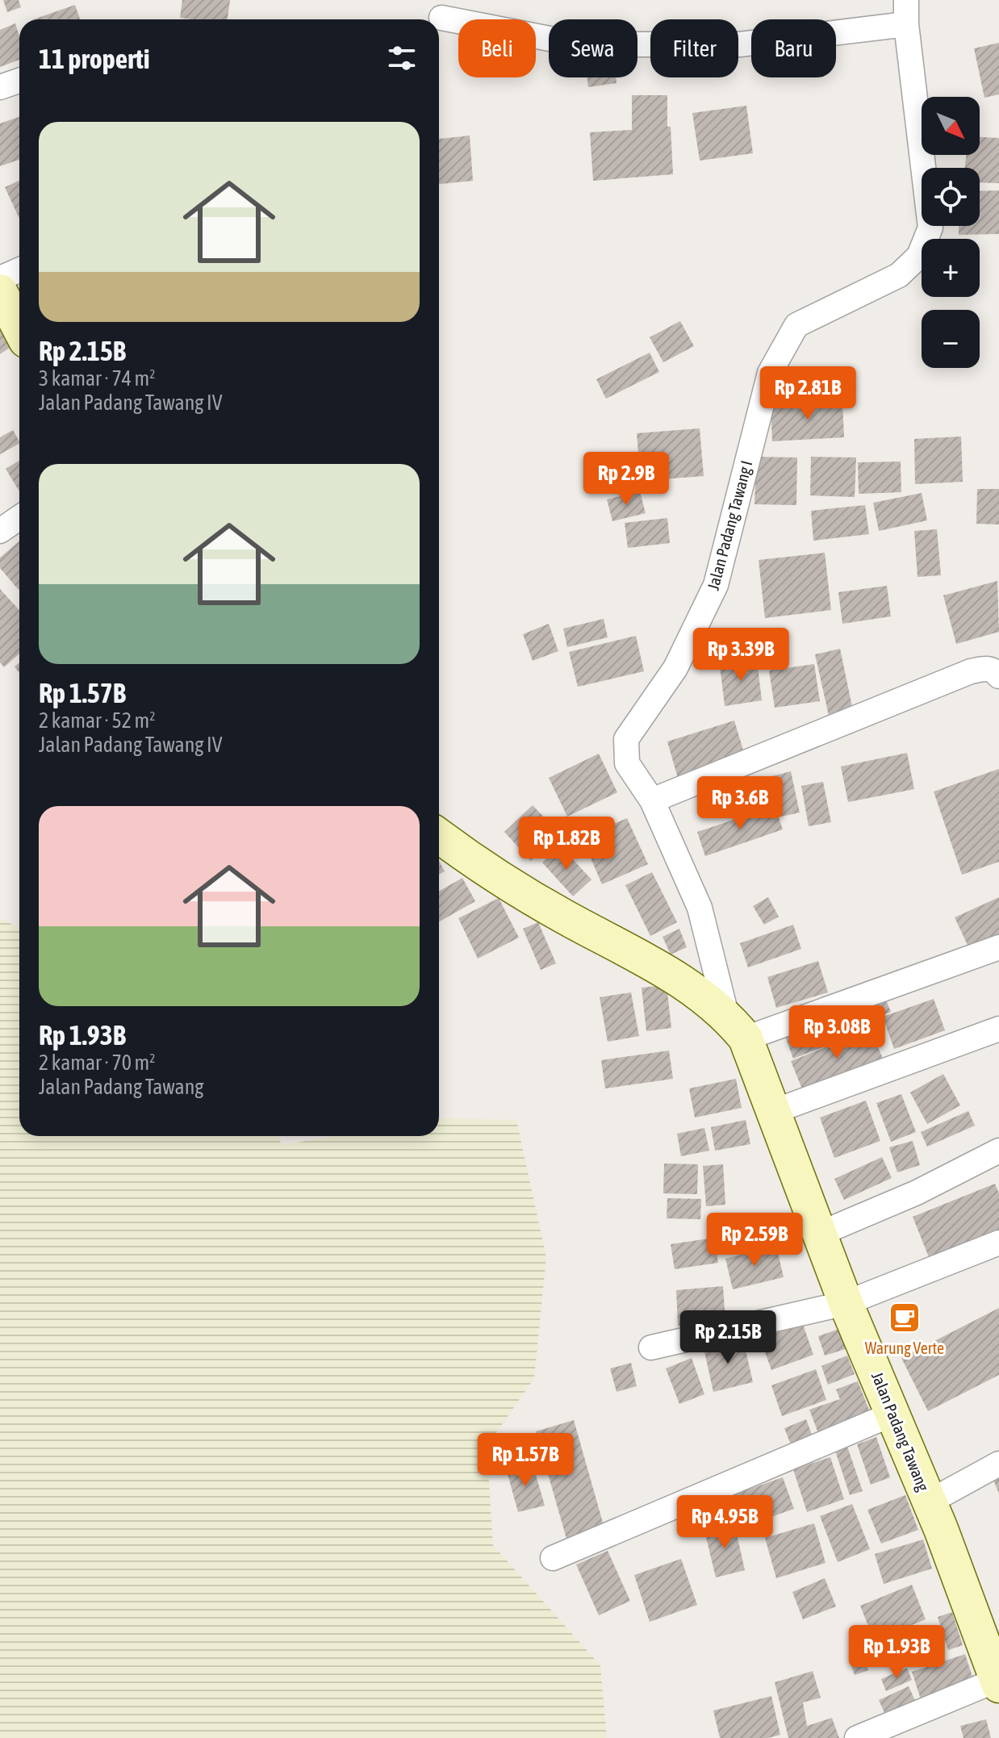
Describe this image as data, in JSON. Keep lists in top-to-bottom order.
{
  "streets": {
    "street": ["Jalan Padang Tawang I", "Jalan Padang Tawang"]
  },
  "crossings": [
    ["Jalan Padang Tawang I", "Jalan Padang Tawang"]
  ],
  "places": {
    "cafe": ["Warung Verte"]
  },
  "north": "bottom right",
  "page": {
    "chip": [
      "Beli",
      "Sewa",
      "Filter",
      "Baru"
    ],
    "heading": "11 properti",
    "map_buttons": ["+", "−"],
    "list": [
      {
        "name": "Rp 2.15B",
        "note": "3 kamar · 74 m² · Jalan Padang Tawang IV"
      },
      {
        "name": "Rp 1.57B",
        "note": "2 kamar · 52 m² · Jalan Padang Tawang IV"
      },
      {
        "name": "Rp 1.93B",
        "note": "2 kamar · 70 m² · Jalan Padang Tawang"
      }
    ],
    "price": [
      "Rp 2.81B",
      "Rp 2.9B",
      "Rp 3.39B",
      "Rp 3.6B",
      "Rp 1.82B",
      "Rp 3.08B",
      "Rp 2.59B",
      "Rp 2.15B",
      "Rp 1.57B",
      "Rp 4.95B",
      "Rp 1.93B"
    ]
  }
}
